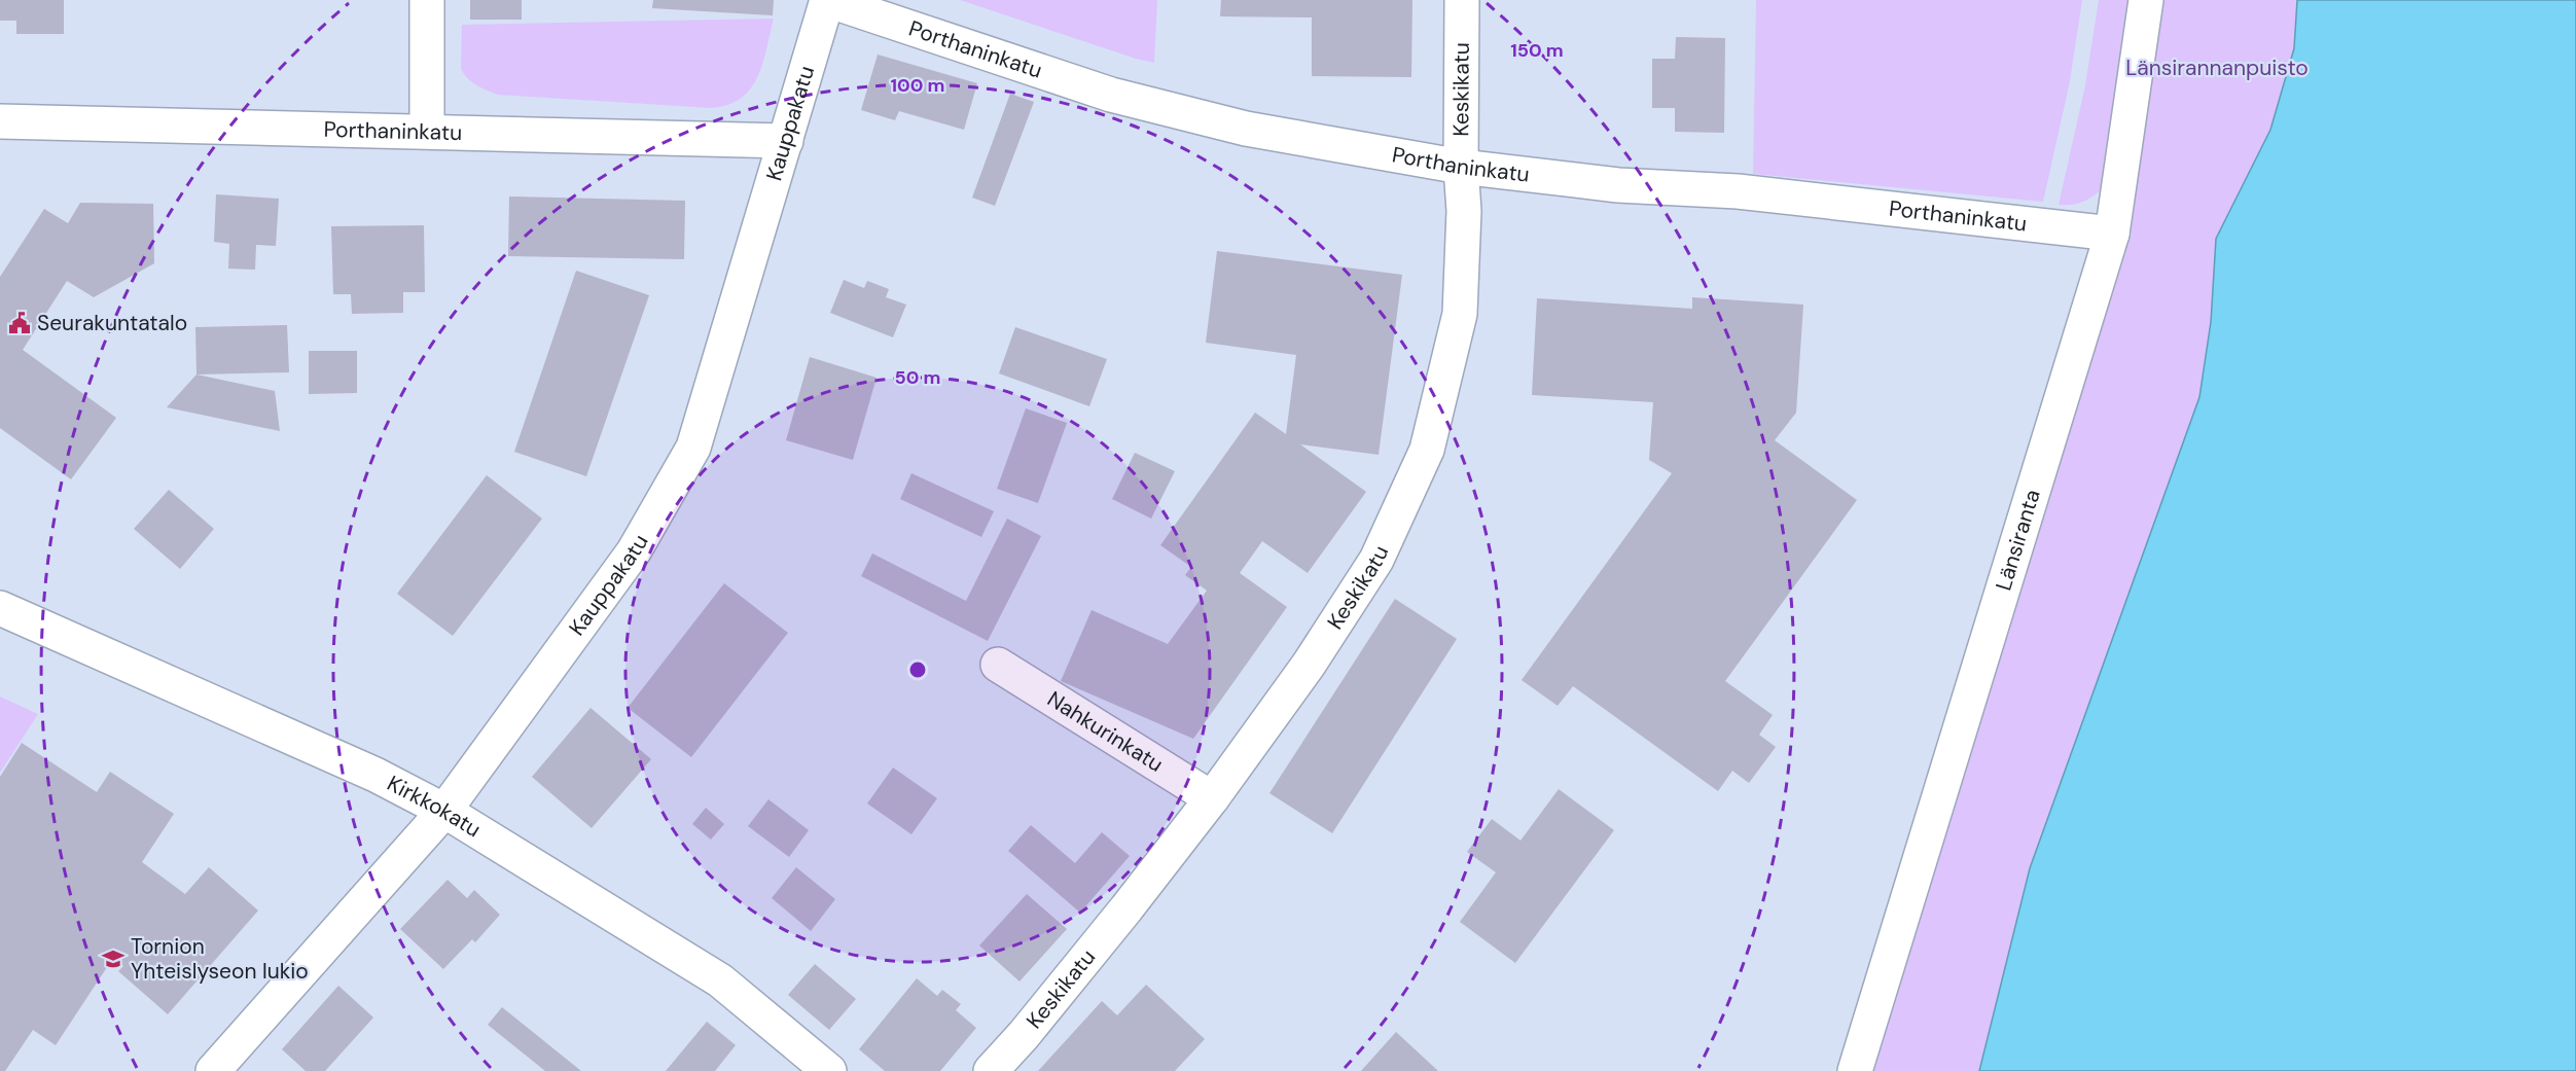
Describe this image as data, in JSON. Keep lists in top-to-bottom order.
{
  "streets": {
    "street": [
      "Porthaninkatu",
      "Keskikatu",
      "Kauppakatu",
      "Länsiranta",
      "Nahkurinkatu",
      "Kirkkokatu"
    ]
  },
  "crossings": [
    ["Porthaninkatu", "Keskikatu"],
    ["Porthaninkatu", "Kauppakatu"],
    ["Porthaninkatu", "Länsiranta"],
    ["Keskikatu", "Nahkurinkatu"],
    ["Kauppakatu", "Kirkkokatu"]
  ],
  "parks": ["Länsirannanpuisto"],
  "places": {
    "public building": ["Seurakuntatalo"],
    "school or university": ["Tornion Yhteislyseon lukio"]
  },
  "rings": ["150 m", "100 m", "50 m"]
}
